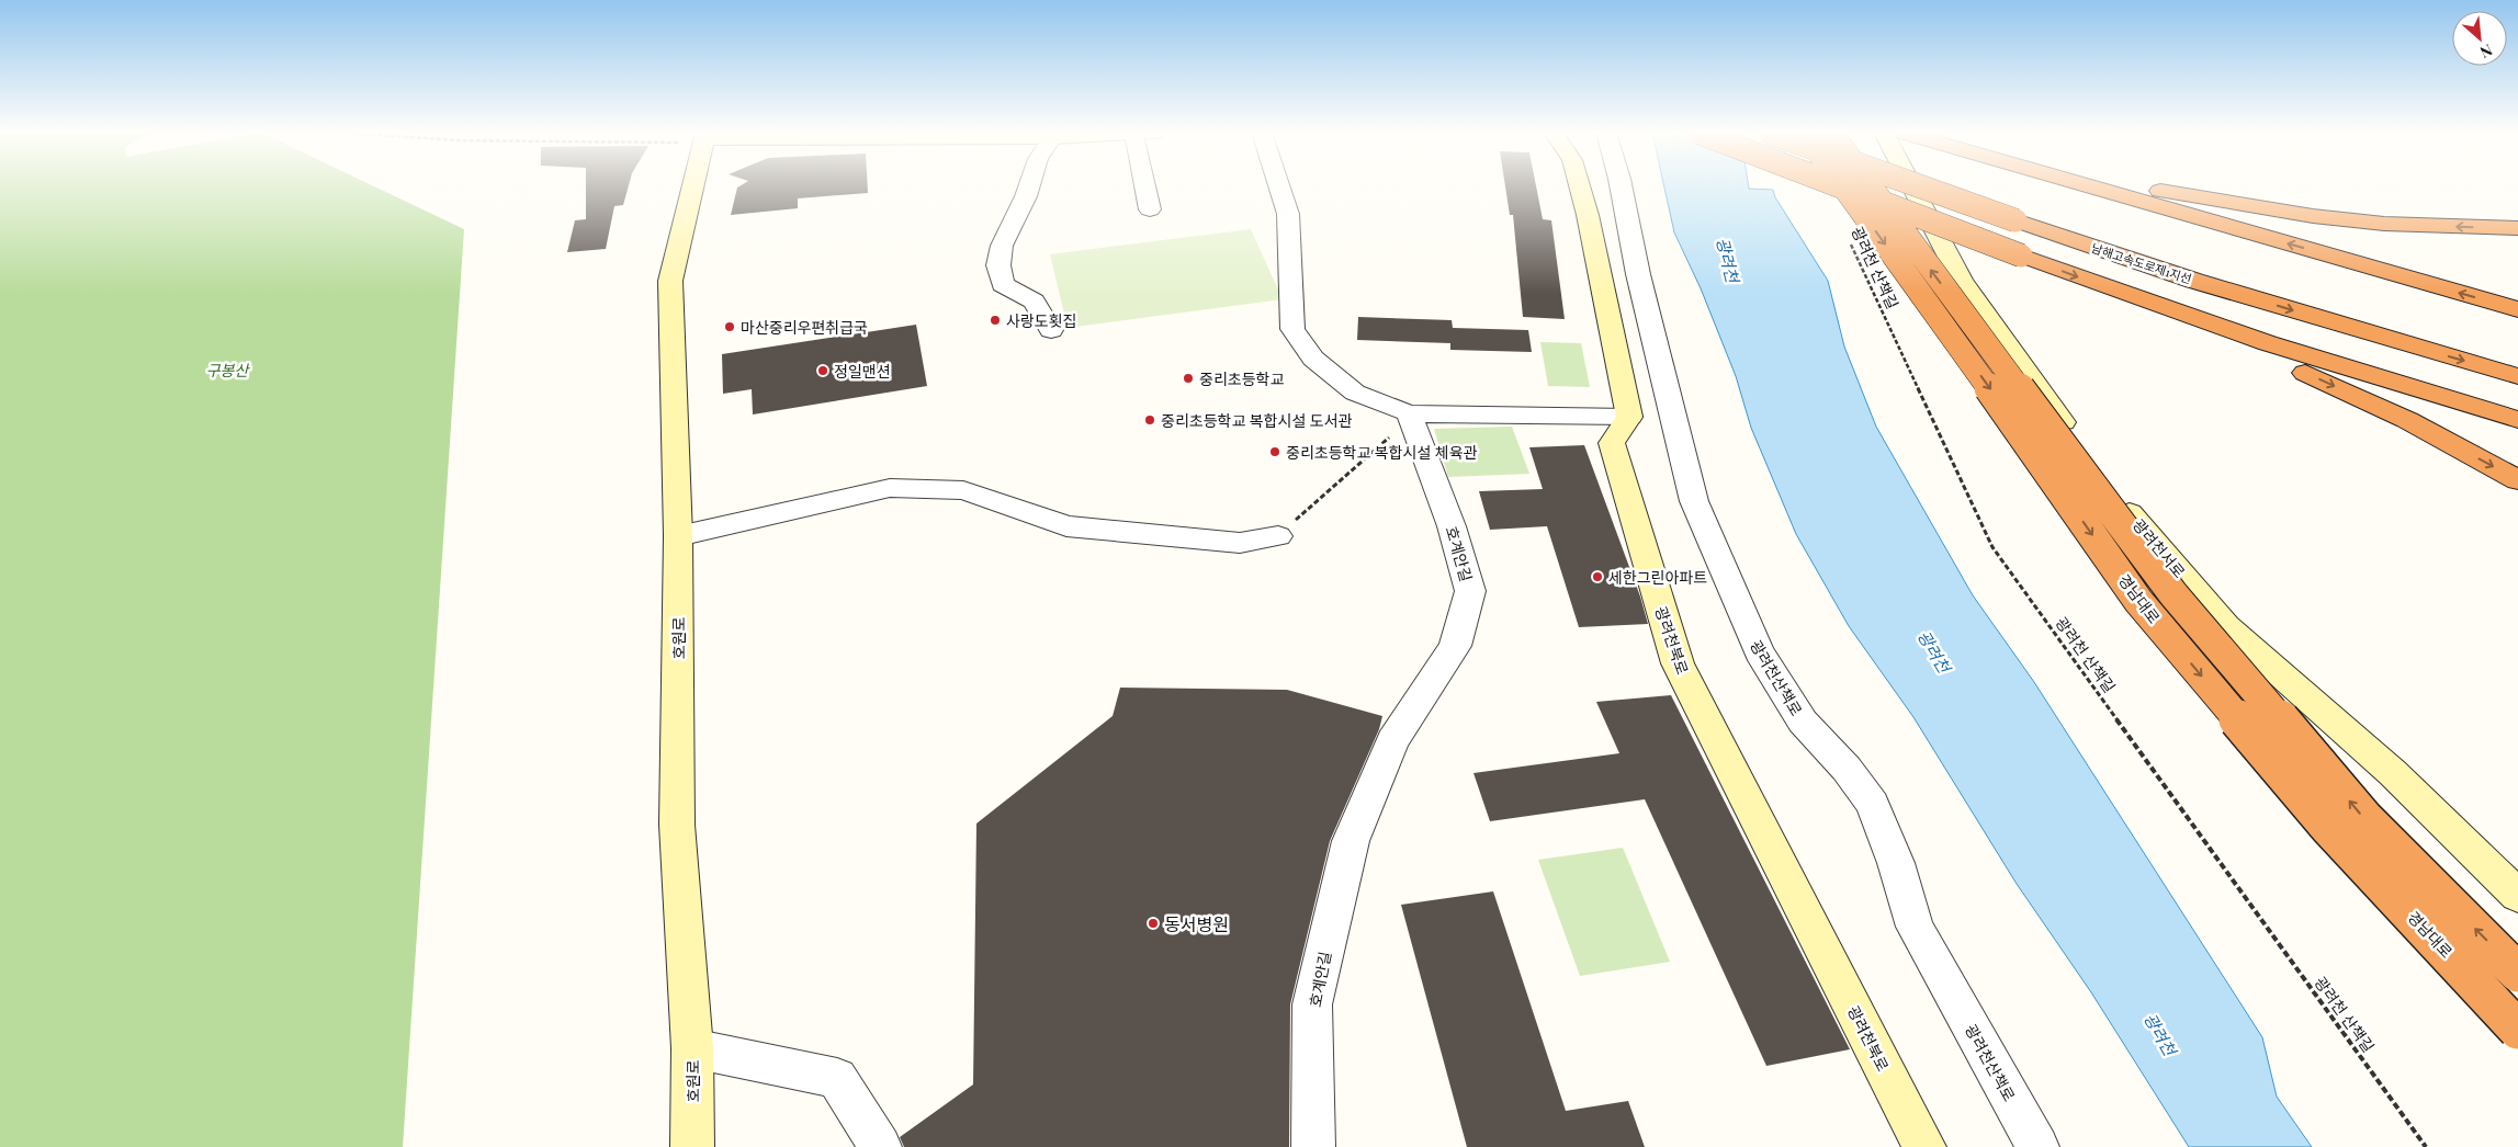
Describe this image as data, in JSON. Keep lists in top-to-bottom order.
{
  "streets": {
    "highway": ["남해고속도로제1지선", "경남대로"],
    "street": [
      "광려천서로",
      "호계안길",
      "호원로",
      "광려천북로",
      "광려천산책로"
    ],
    "path": ["광려천 산책길"]
  },
  "water": ["광려천"],
  "parks": ["구봉산"],
  "places": [
    "사랑도횟집",
    "마산중리우편취급국",
    "정일맨션",
    "중리초등학교",
    "중리초등학교 복합시설 도서관",
    "중리초등학교 복합시설 체육관",
    "세한그린아파트",
    "동서병원"
  ],
  "north": "bottom right"
}
